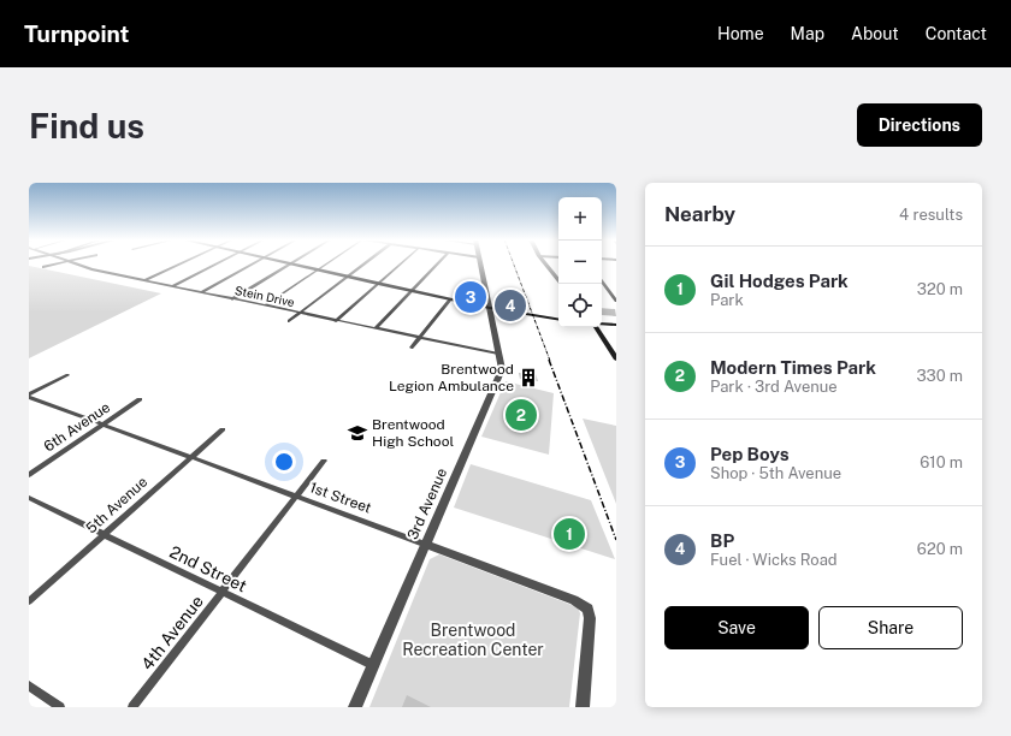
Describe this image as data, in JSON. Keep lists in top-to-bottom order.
{
  "streets": {
    "street": [
      "Stein Drive",
      "6th Avenue",
      "1st Street",
      "3rd Avenue",
      "5th Avenue",
      "2nd Street",
      "4th Avenue"
    ]
  },
  "crossings": [
    ["Stein Drive", "3rd Avenue"],
    ["6th Avenue", "1st Street"],
    ["1st Street", "3rd Avenue"],
    ["1st Street", "5th Avenue"],
    ["1st Street", "4th Avenue"],
    ["3rd Avenue", "2nd Street"],
    ["5th Avenue", "2nd Street"],
    ["2nd Street", "4th Avenue"]
  ],
  "parks": ["Brentwood Recreation Center"],
  "places": {
    "building": ["Brentwood Legion Ambulance"],
    "school or university": ["Brentwood High School"]
  },
  "page": {
    "header": "Turnpoint",
    "nav": [
      "Home",
      "Map",
      "About",
      "Contact"
    ],
    "buttons": [
      "Directions",
      ["Save", "Share"]
    ],
    "title": "Find us",
    "heading": ["Nearby", "4 results"],
    "map_buttons": ["+", "−"],
    "list": [
      {
        "mark": "1",
        "name": "Gil Hodges Park",
        "note": "Park",
        "value": "320 m"
      },
      {
        "mark": "2",
        "name": "Modern Times Park",
        "note": "Park · 3rd Avenue",
        "value": "330 m"
      },
      {
        "mark": "3",
        "name": "Pep Boys",
        "note": "Shop · 5th Avenue",
        "value": "610 m"
      },
      {
        "mark": "4",
        "name": "BP",
        "note": "Fuel · Wicks Road",
        "value": "620 m"
      }
    ],
    "pins": [
      "3",
      "4",
      "2",
      "1"
    ]
  }
}
